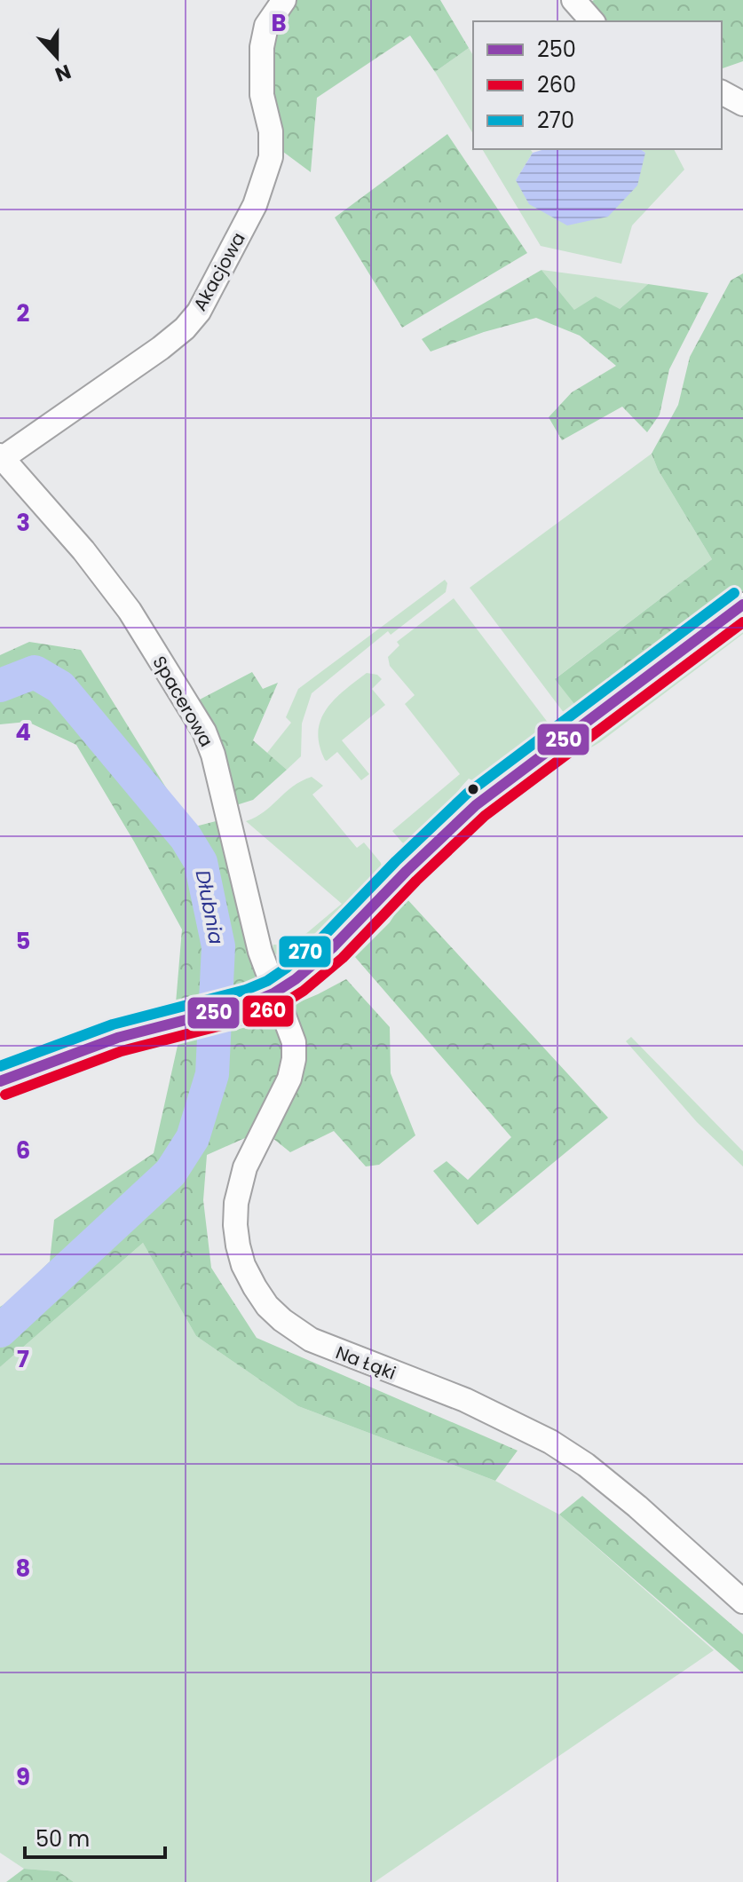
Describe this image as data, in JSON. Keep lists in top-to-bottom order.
{
  "streets": {
    "street": ["Akacjowa", "Spacerowa", "Na Łąki"]
  },
  "crossings": [
    ["Akacjowa", "Spacerowa"],
    ["Spacerowa", "Na Łąki"]
  ],
  "water": ["Dłubnia"],
  "lines": ["transit line 270", "transit line 250", "transit line 260"],
  "legend": ["250", "260", "270"],
  "scale_bar": "50 m",
  "north": "bottom",
  "grid": {
    "columns": ["B"],
    "rows": [
      "2",
      "3",
      "4",
      "5",
      "6",
      "7",
      "8",
      "9"
    ]
  }
}
